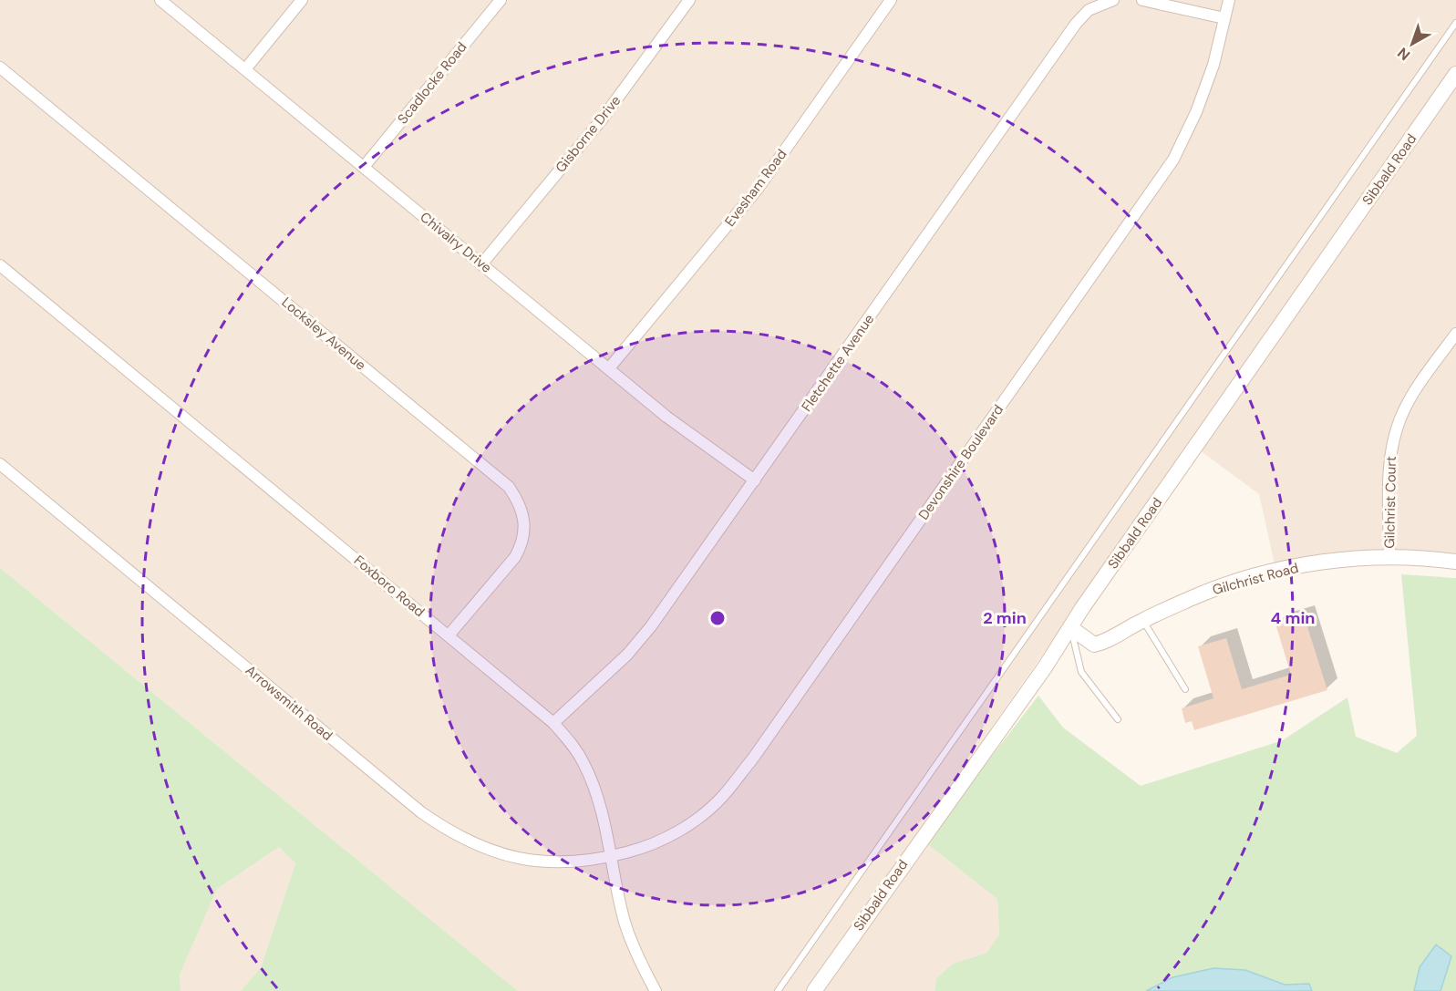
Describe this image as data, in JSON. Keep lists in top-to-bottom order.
{
  "streets": {
    "street": [
      "Scadlocke Road",
      "Gisborne Drive",
      "Sibbald Road",
      "Evesham Road",
      "Chivalry Drive",
      "Locksley Avenue",
      "Fletchette Avenue",
      "Devonshire Boulevard",
      "Gilchrist Court",
      "Gilchrist Road",
      "Foxboro Road",
      "Arrowsmith Road"
    ]
  },
  "crossings": [
    ["Scadlocke Road", "Chivalry Drive"],
    ["Gisborne Drive", "Chivalry Drive"],
    ["Sibbald Road", "Gilchrist Road"],
    ["Evesham Road", "Chivalry Drive"],
    ["Chivalry Drive", "Fletchette Avenue"],
    ["Locksley Avenue", "Foxboro Road"],
    ["Fletchette Avenue", "Foxboro Road"],
    ["Devonshire Boulevard", "Foxboro Road"],
    ["Devonshire Boulevard", "Arrowsmith Road"],
    ["Gilchrist Court", "Gilchrist Road"],
    ["Foxboro Road", "Arrowsmith Road"]
  ],
  "north": "bottom left",
  "rings": ["2 min", "4 min"]
}
